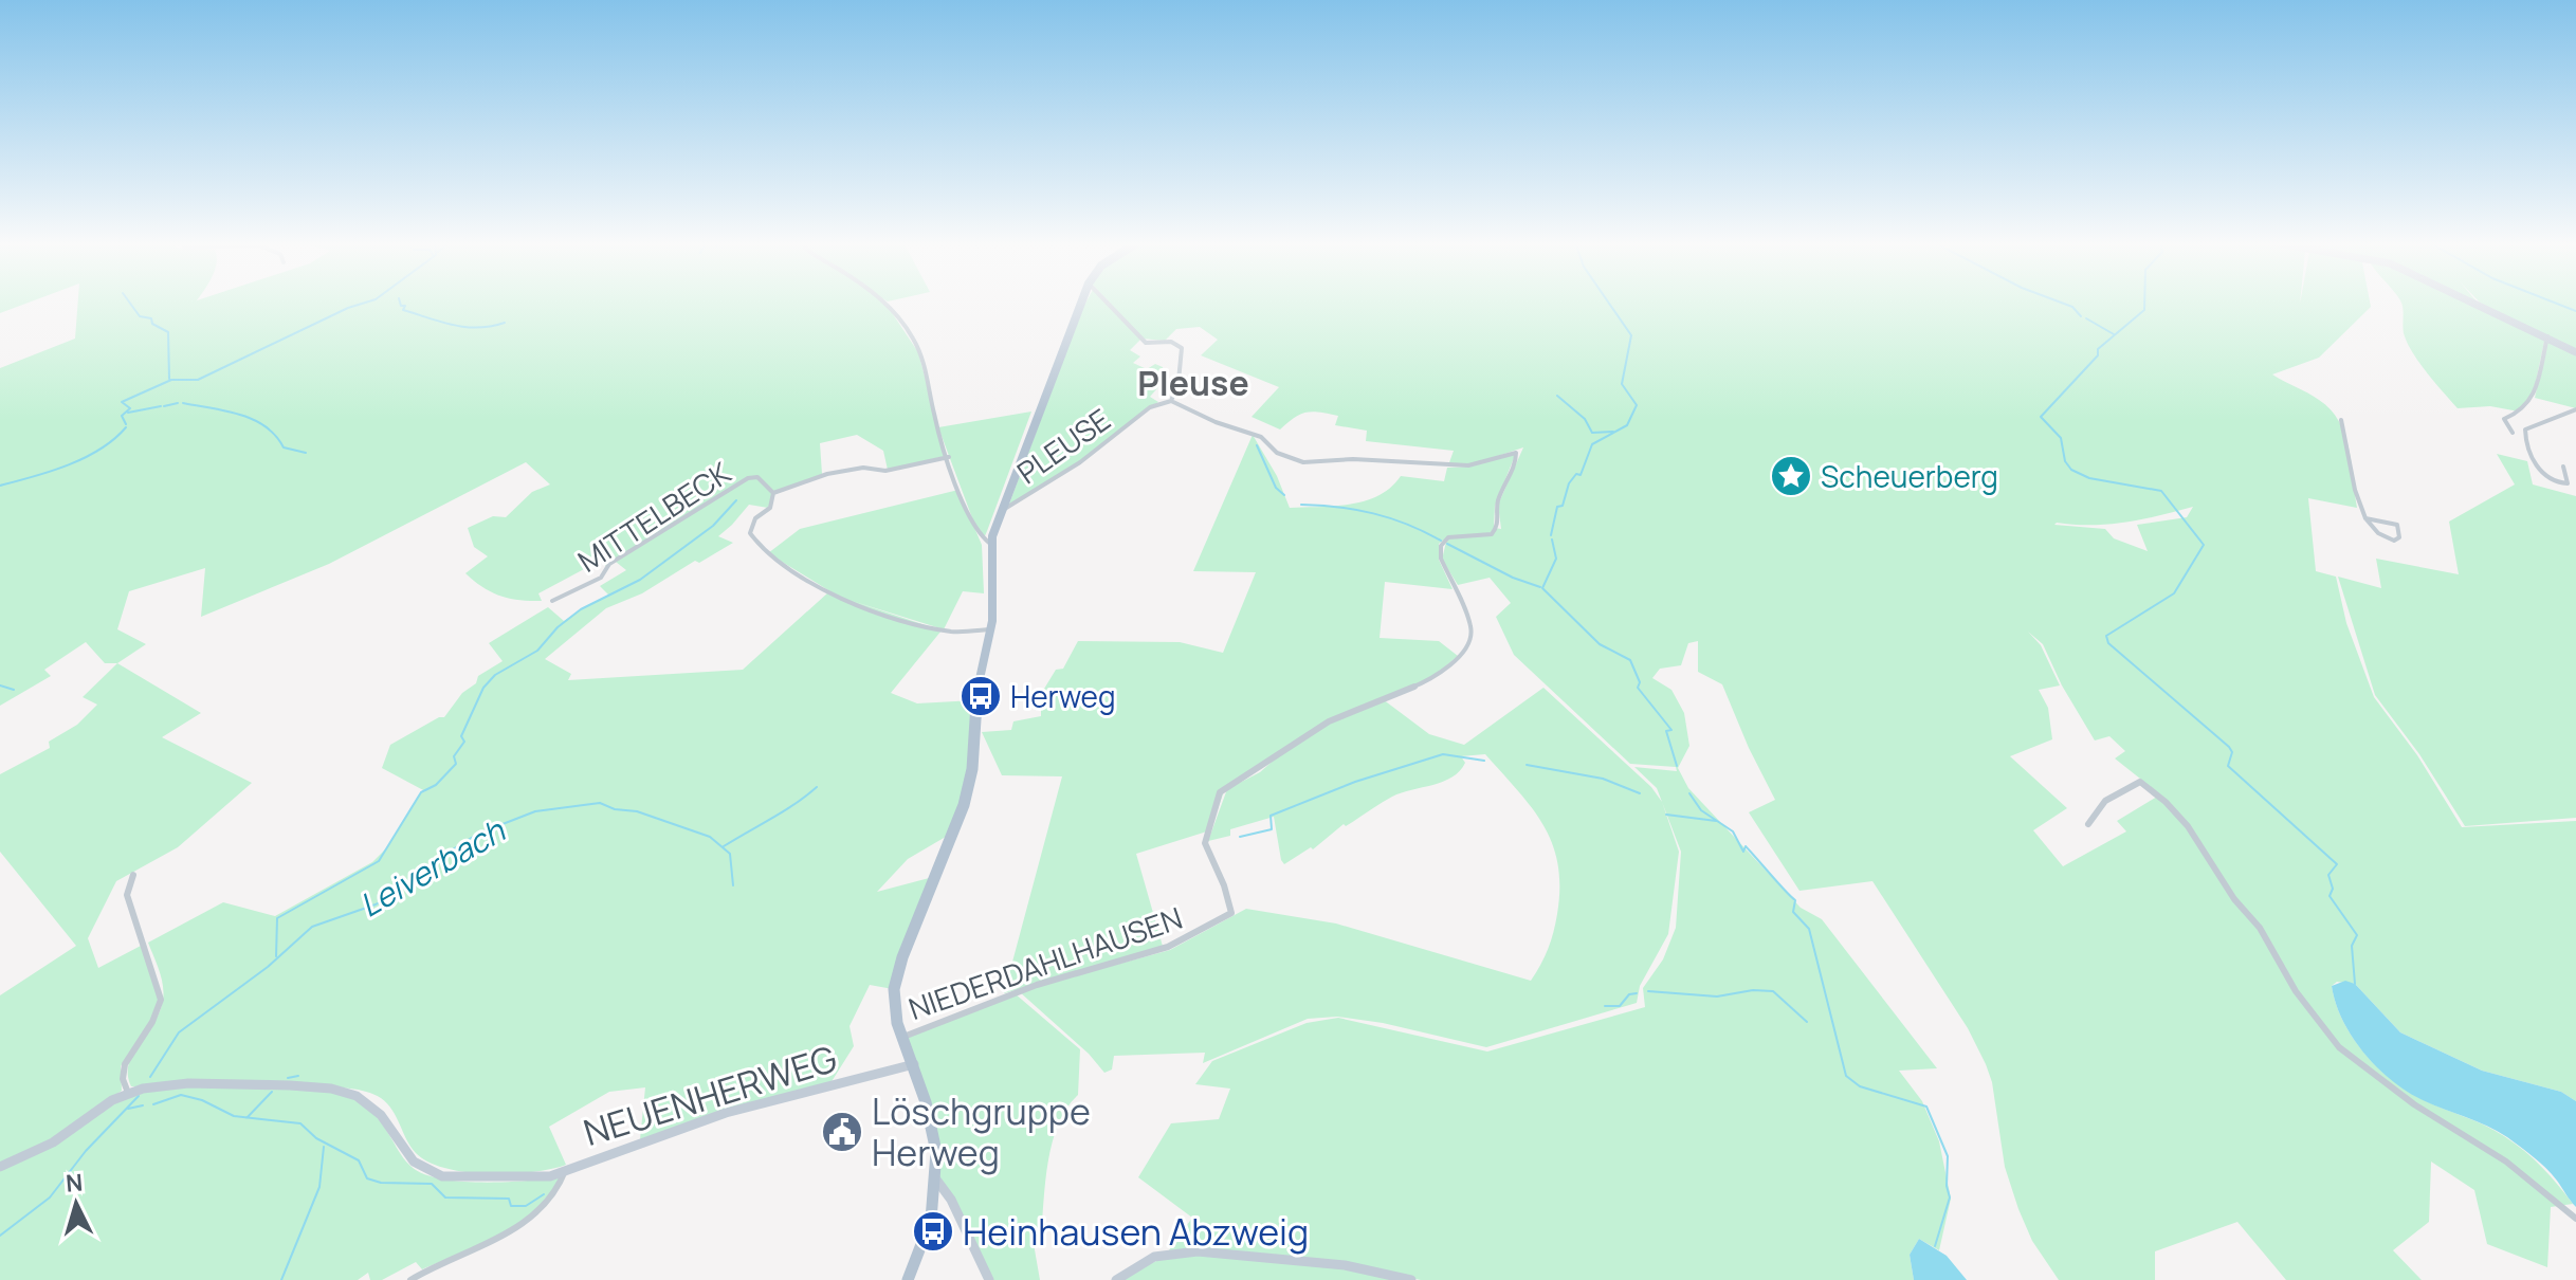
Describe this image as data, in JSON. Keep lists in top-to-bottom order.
{
  "streets": {
    "street": [
      "PLEUSE",
      "MITTELBECK",
      "NIEDERDAHLHAUSEN",
      "NEUENHERWEG"
    ]
  },
  "crossings": [
    ["PLEUSE", "NIEDERDAHLHAUSEN"]
  ],
  "districts": ["Pleuse"],
  "water": ["Leiverbach"],
  "places": {
    "place": ["Scheuerberg"],
    "bus stop": ["Herweg", "Heinhausen Abzweig"],
    "public building": ["Löschgruppe Herweg"]
  },
  "north": "top"
}
